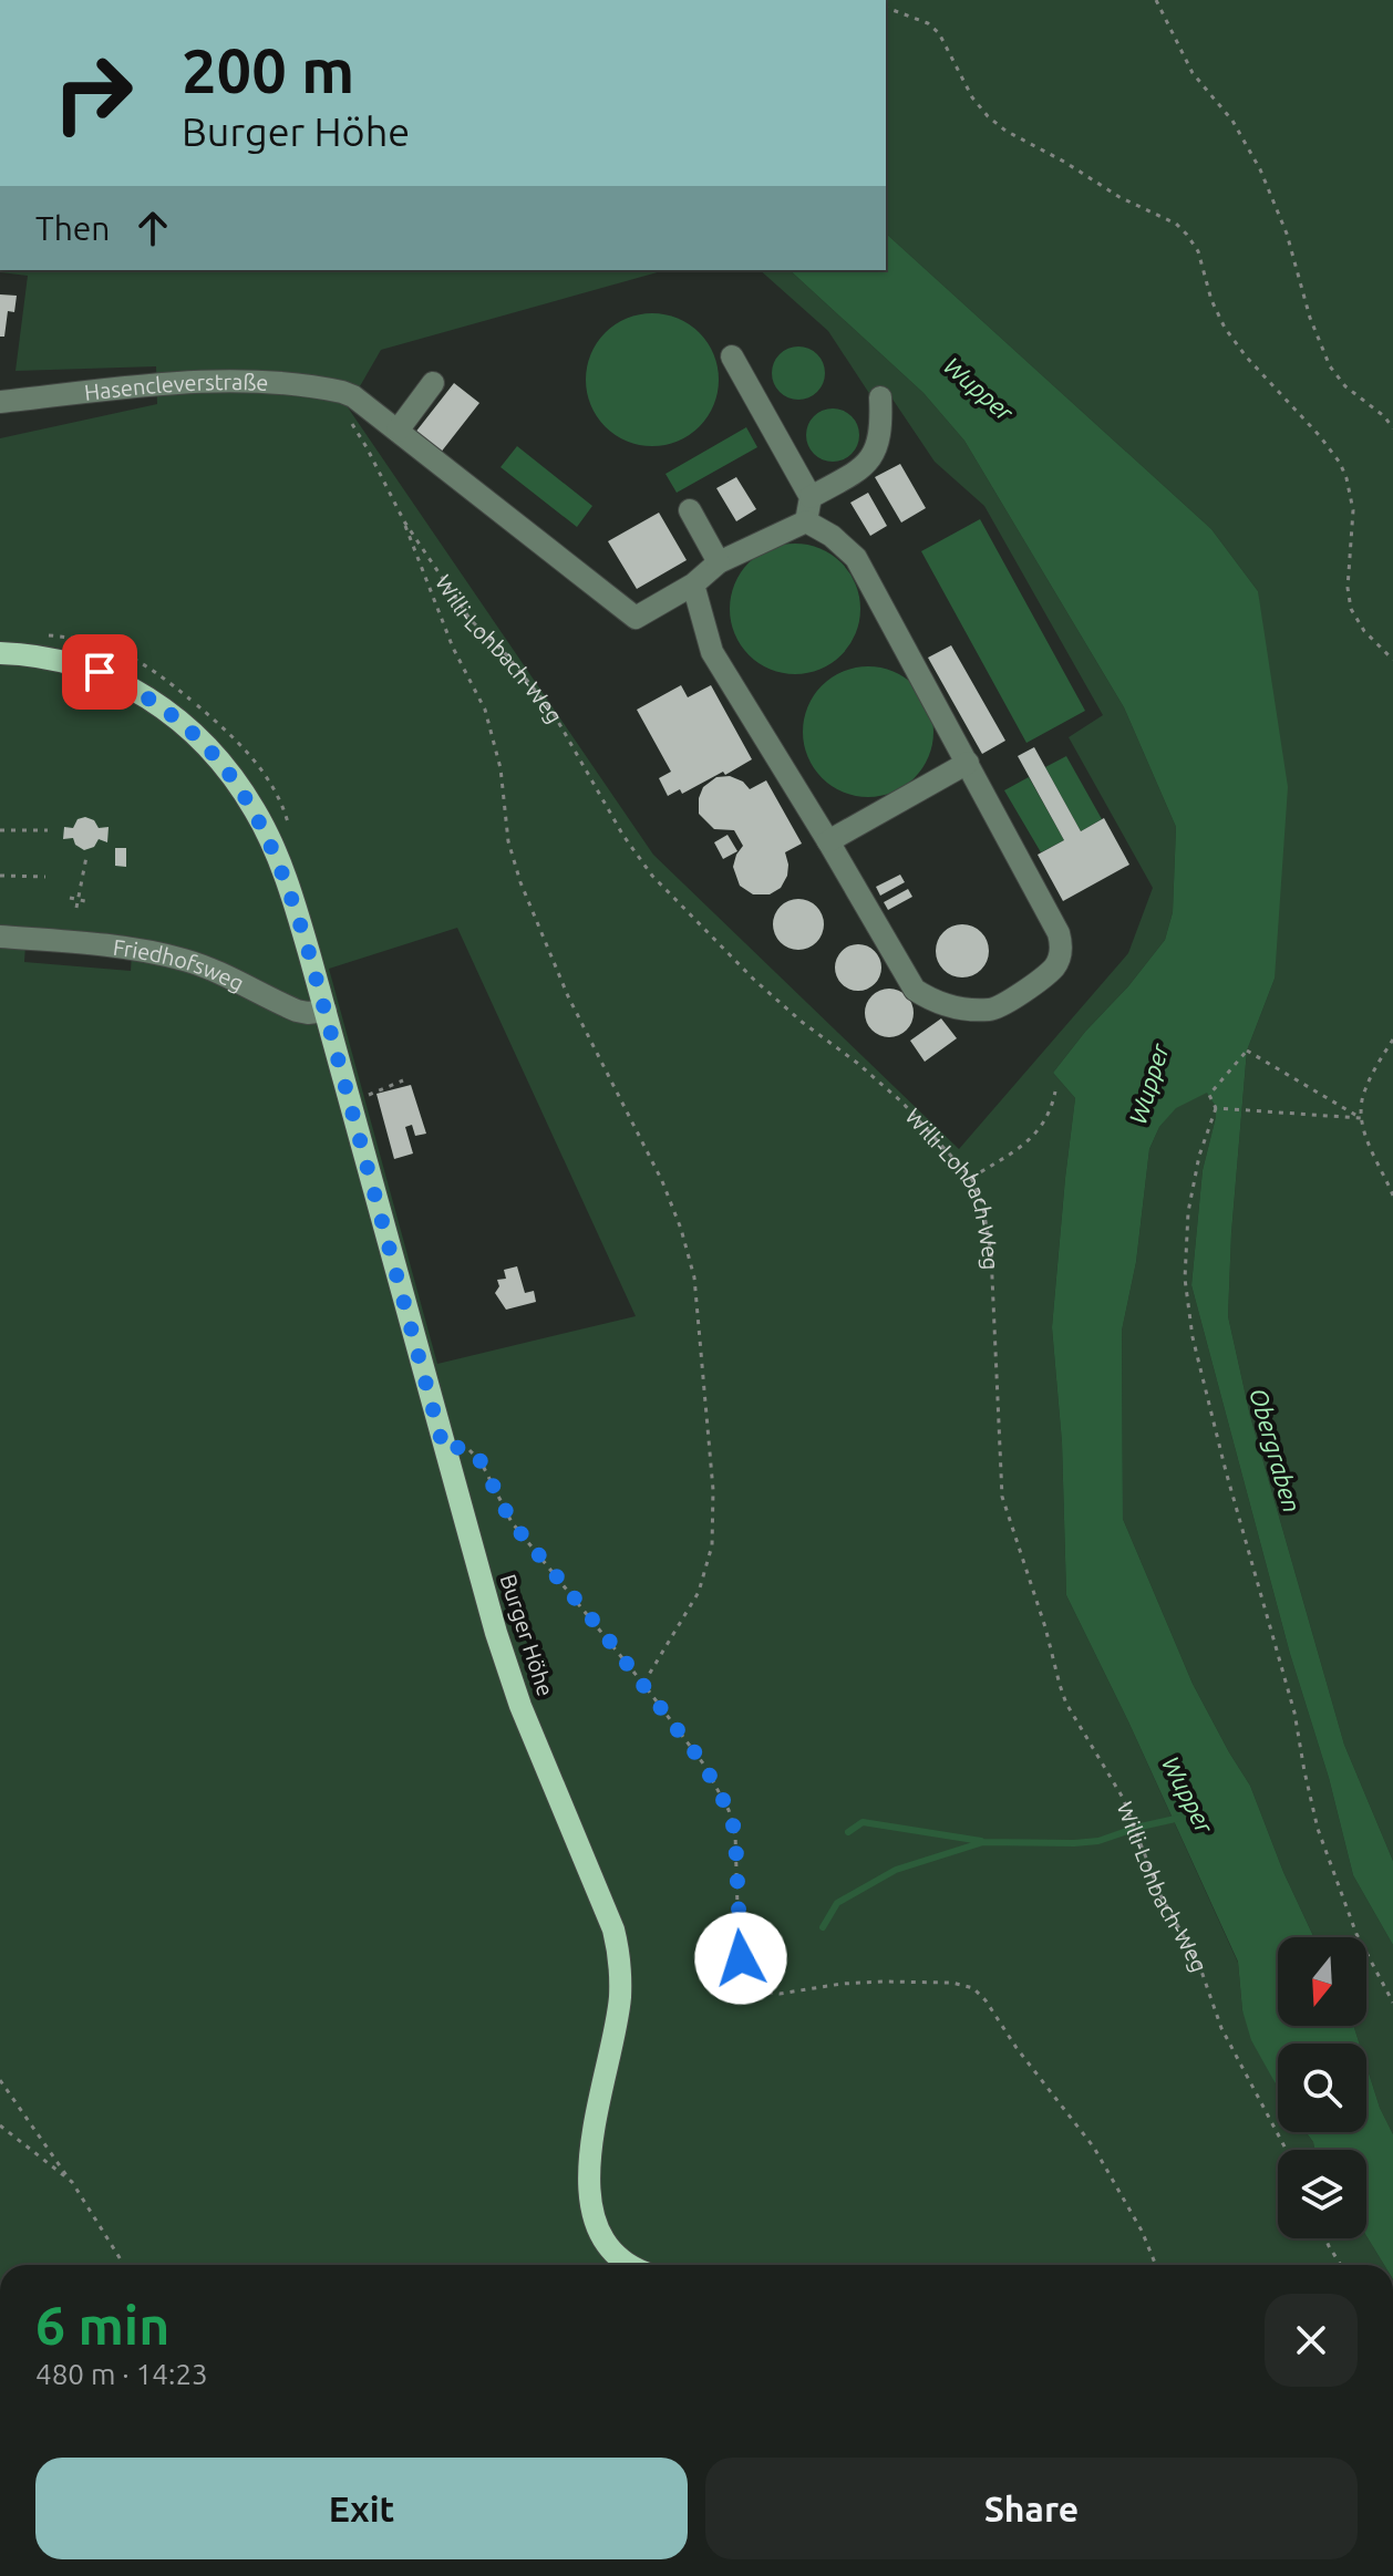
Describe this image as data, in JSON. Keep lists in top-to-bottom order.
{
  "streets": {
    "main road": ["Burger Höhe"],
    "lane": ["Hasencleverstraße", "Friedhofsweg"],
    "path": ["Willi-Lohbach-Weg"]
  },
  "crossings": [
    ["Friedhofsweg", "Burger Höhe"]
  ],
  "water": ["Wupper", "Obergraben"],
  "north": "bottom",
  "page": {
    "turn": ["200 m", "Burger Höhe"],
    "then": "Then",
    "heading": ["6 min", "480 m · 14:23"],
    "buttons": ["Exit", "Share"]
  }
}
